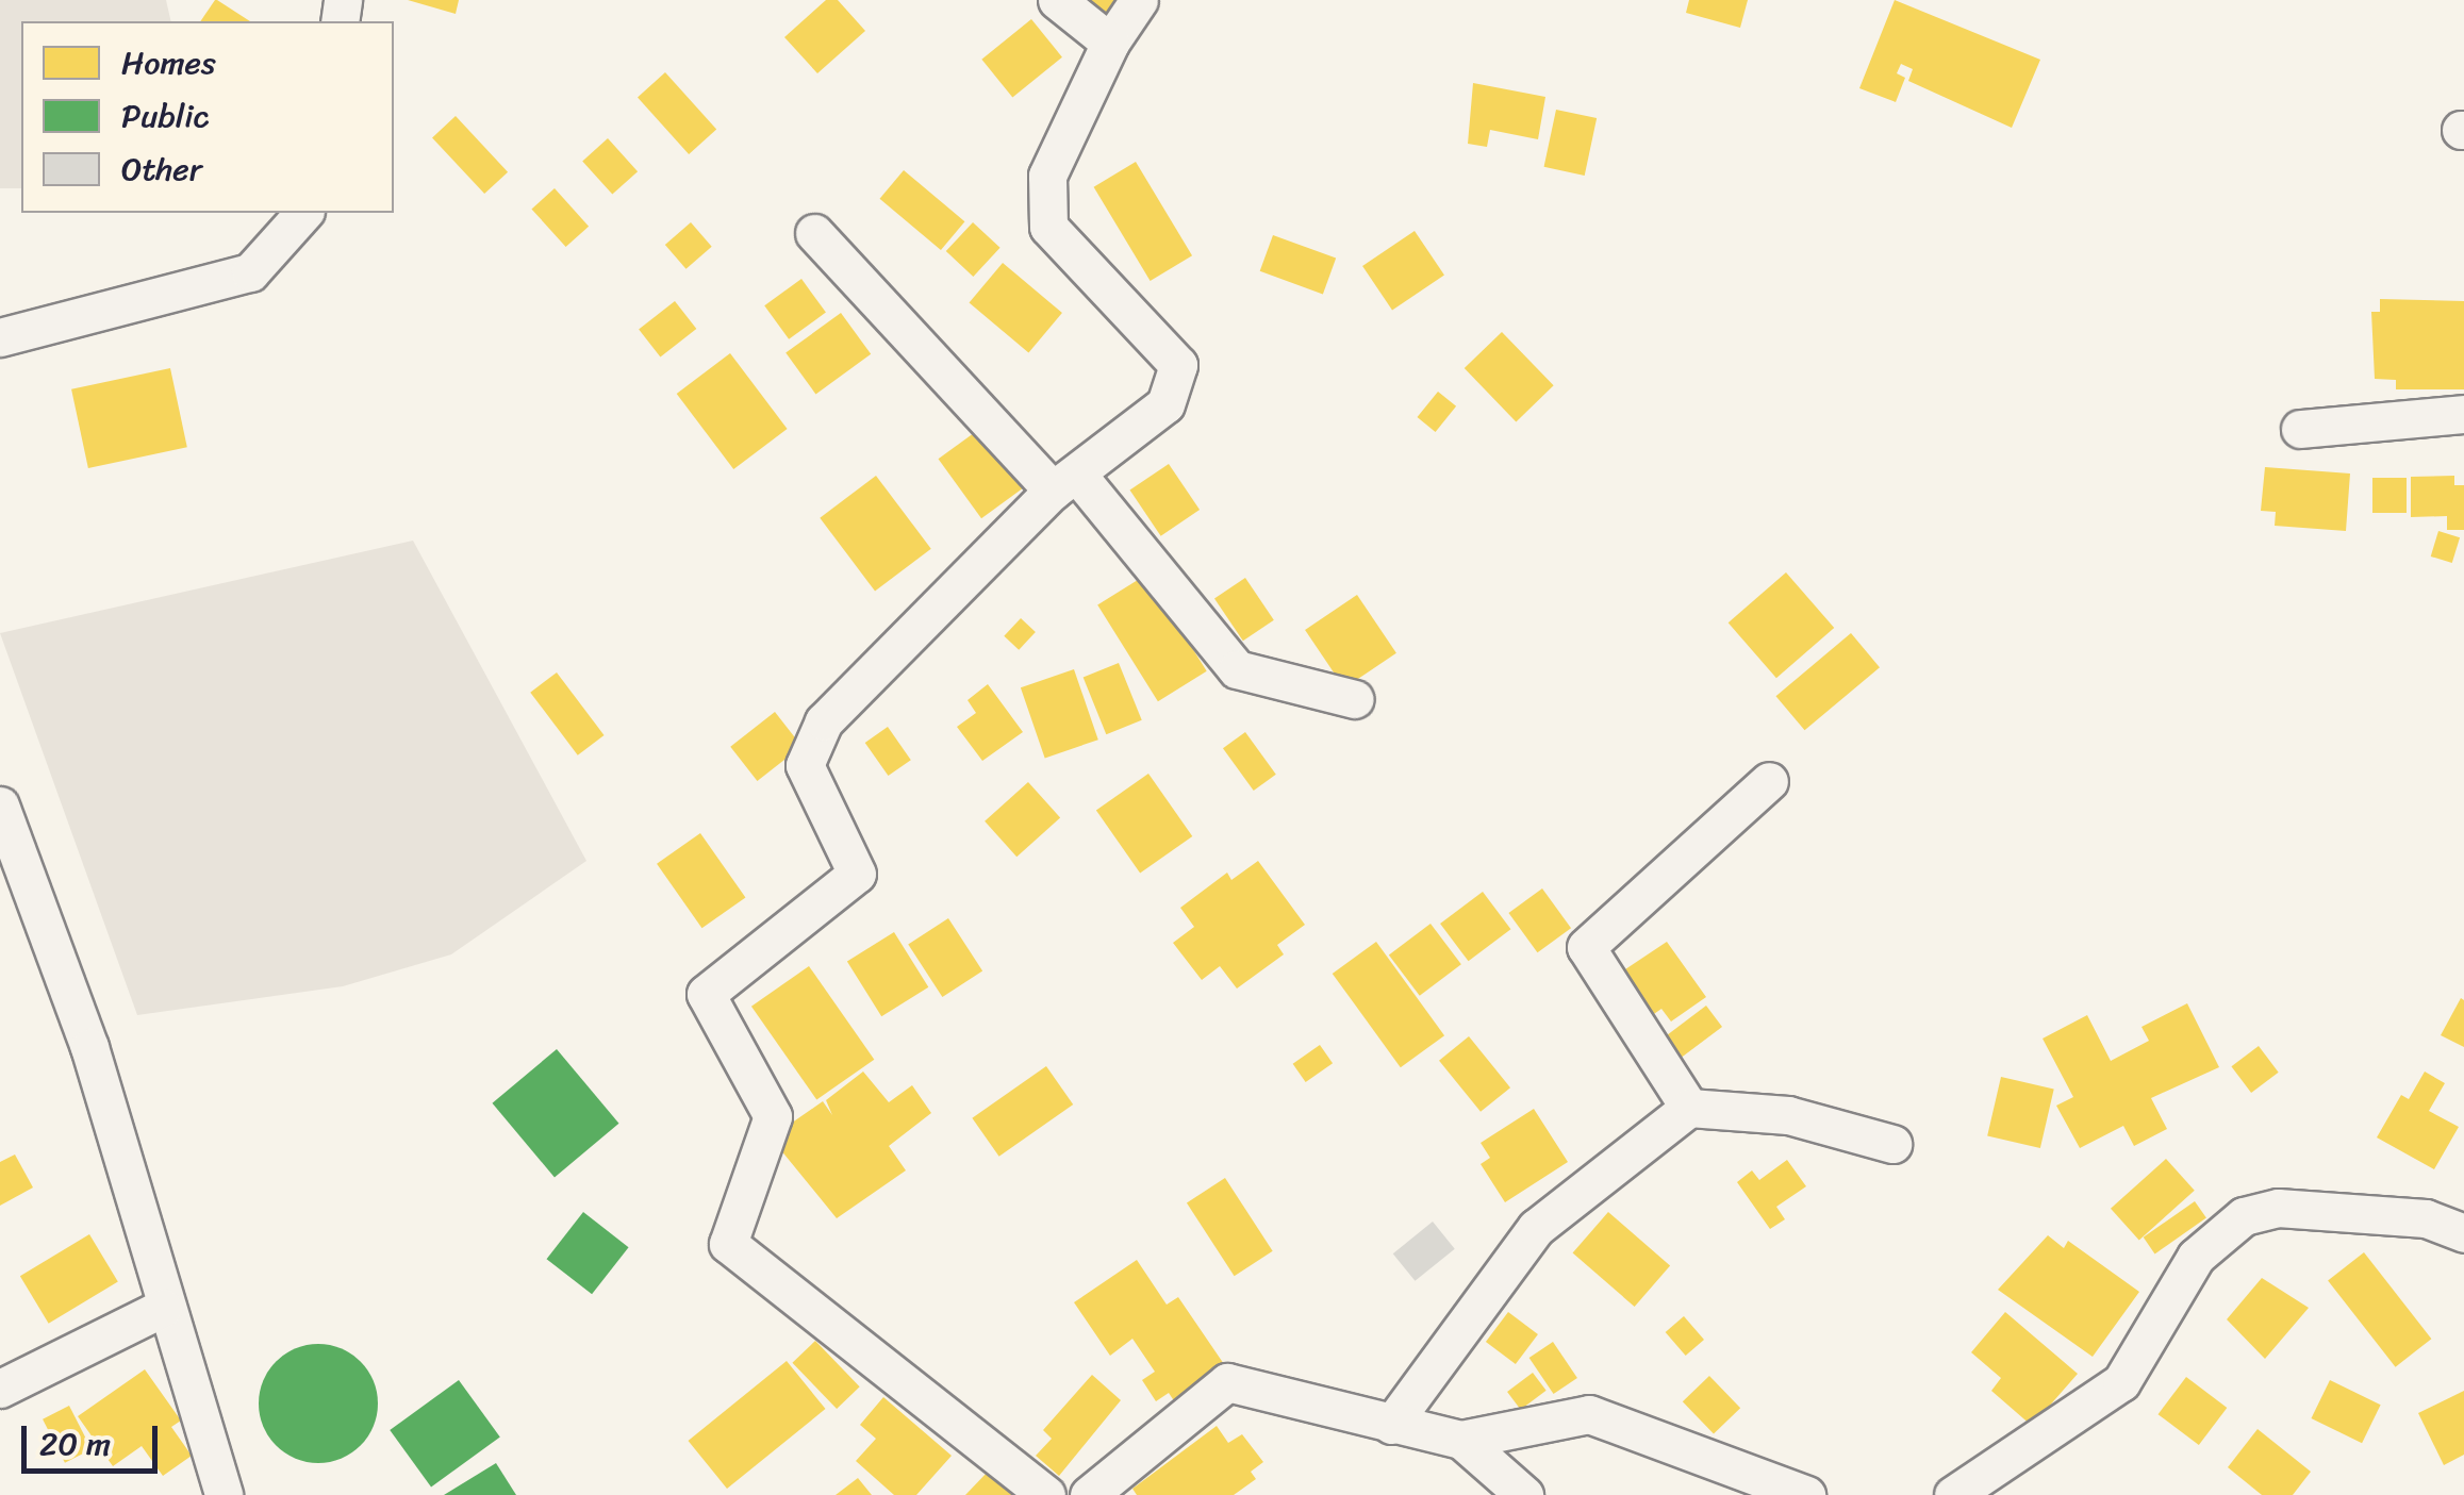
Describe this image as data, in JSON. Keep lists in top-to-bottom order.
{
  "legend": ["Homes", "Public", "Other"],
  "scale_bar": "20 m"
}
